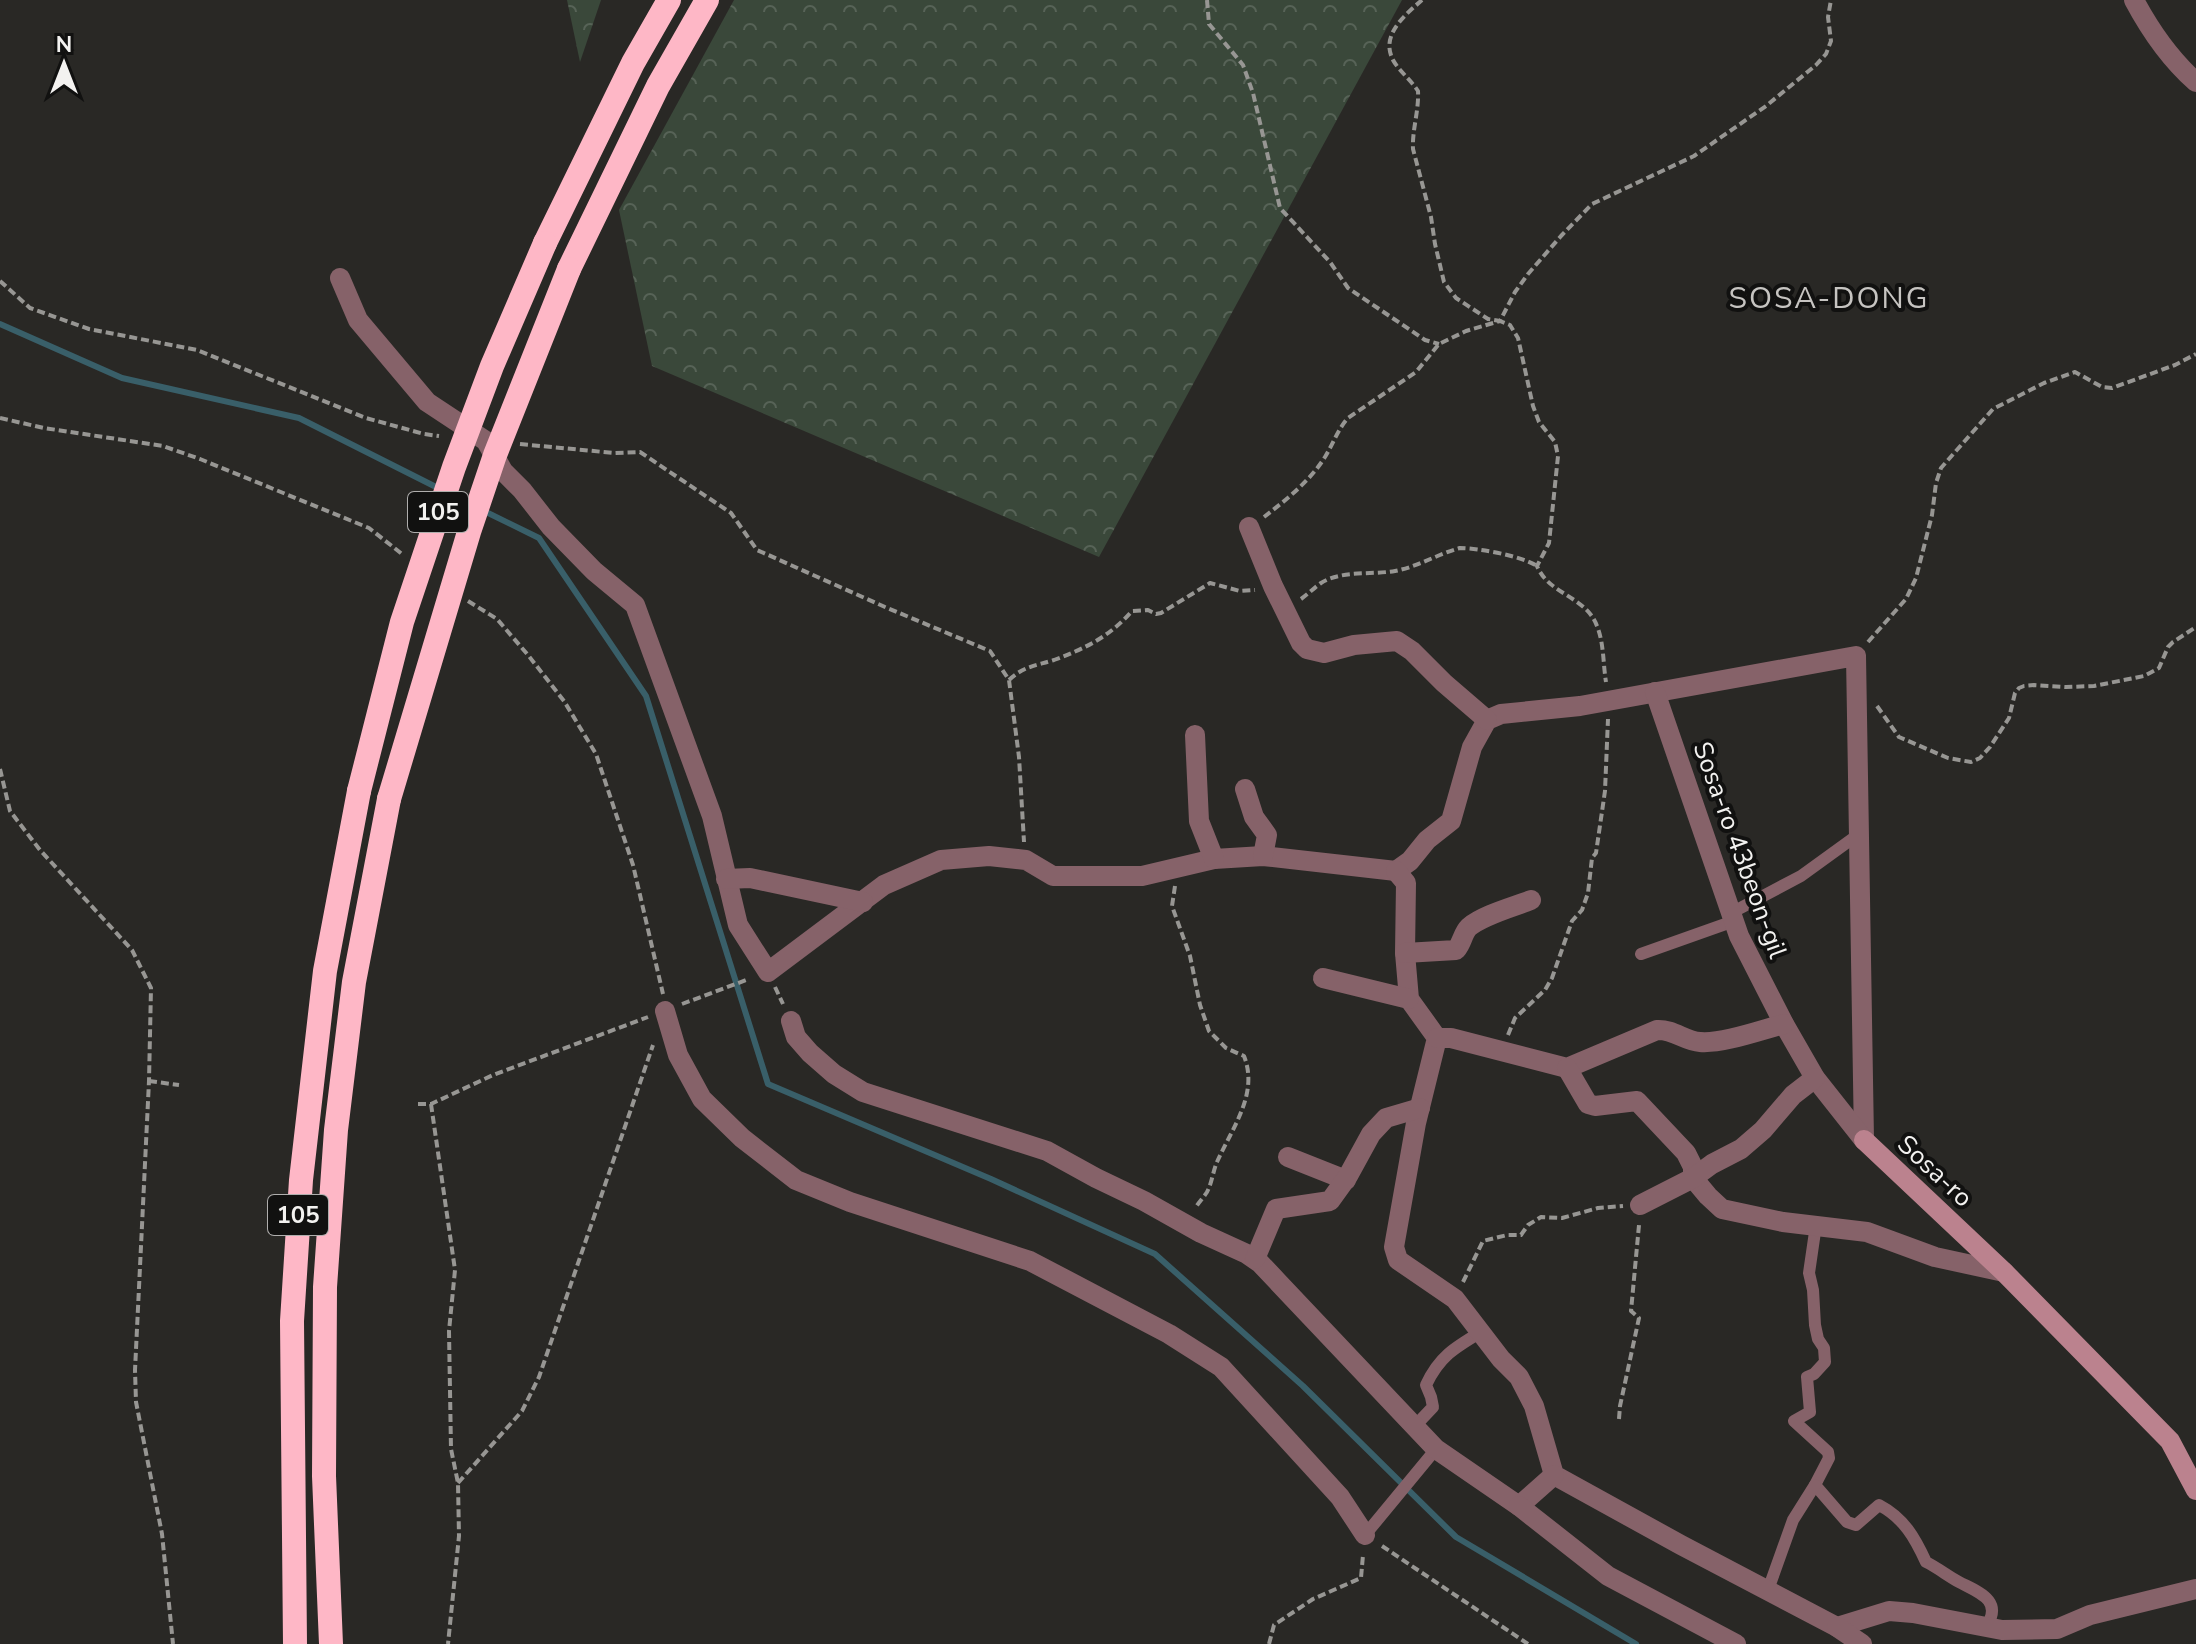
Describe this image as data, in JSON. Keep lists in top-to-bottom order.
{
  "streets": {
    "highway": ["105"],
    "street": ["Sosa-ro 43beon-gil", "Sosa-ro"]
  },
  "crossings": [
    ["Sosa-ro 43beon-gil", "Sosa-ro"]
  ],
  "districts": ["SOSA-DONG"],
  "north": "top"
}
